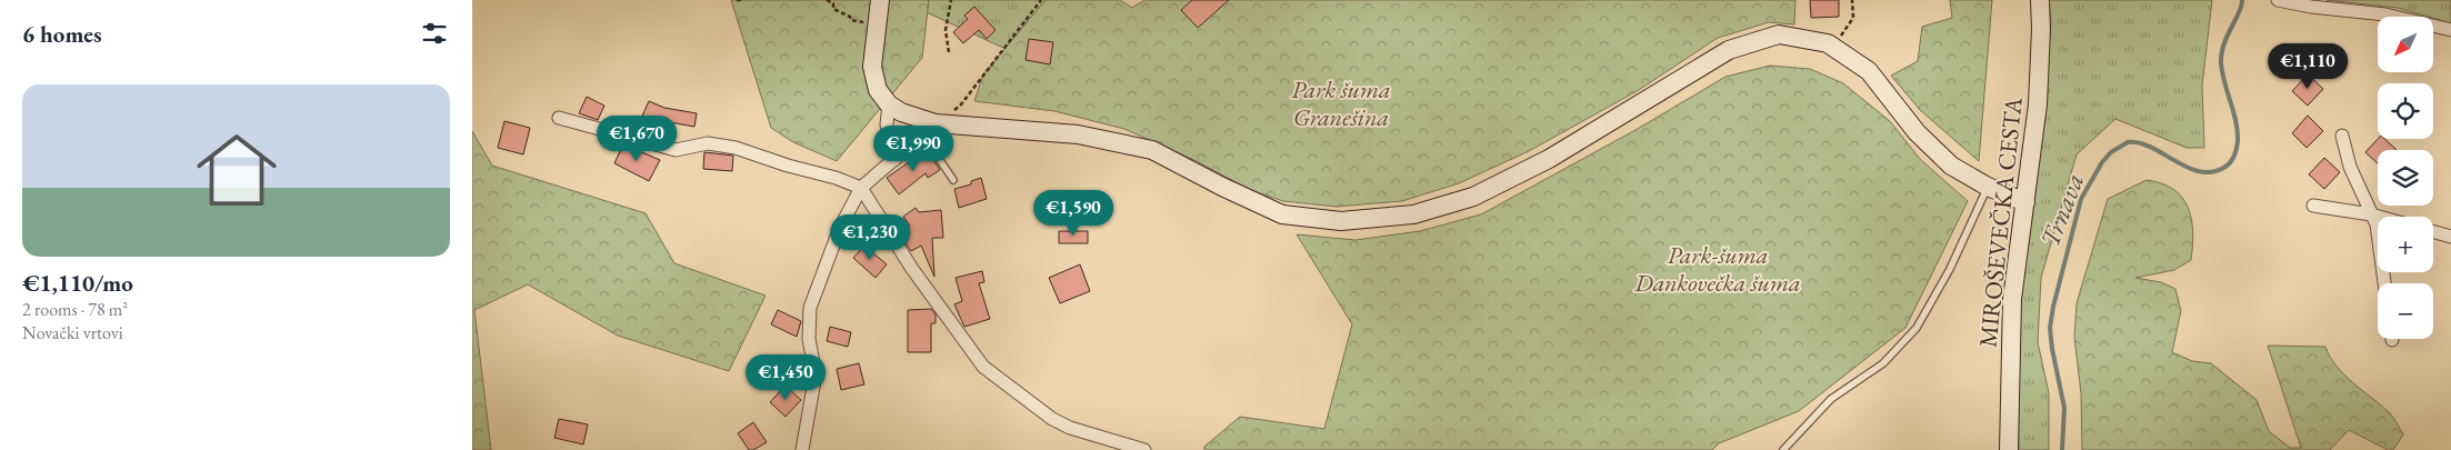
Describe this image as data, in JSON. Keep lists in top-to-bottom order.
{
  "streets": {
    "street": ["MIROŠEVEČKA CESTA"]
  },
  "water": ["Trnava"],
  "parks": ["Park šuma Granešina", "Park-šuma Dankovečka šuma"],
  "north": "bottom left",
  "page": {
    "heading": "6 homes",
    "map_buttons": ["+", "−"],
    "price": [
      "€1,110",
      "€1,670",
      "€1,990",
      "€1,590",
      "€1,230",
      "€1,450"
    ],
    "list": [
      {
        "name": "€1,110/mo",
        "note": "2 rooms · 78 m² · Novački vrtovi"
      }
    ]
  }
}
